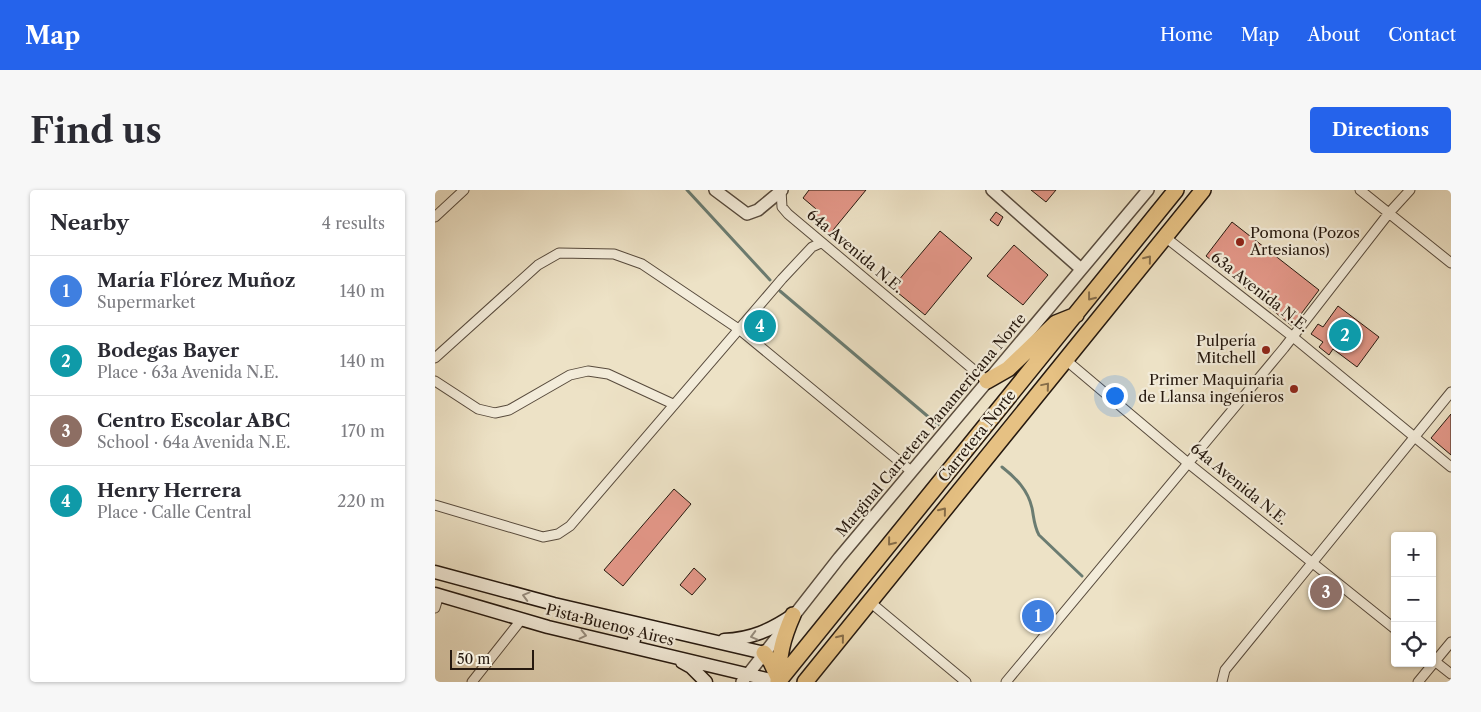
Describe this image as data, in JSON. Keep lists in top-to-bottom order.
{
  "streets": {
    "highway": ["Carretera Norte"],
    "main road": ["Pista Buenos Aires"],
    "street": ["64a Avenida N.E.", "63a Avenida N.E.", "Marginal Carretera Panamericana Norte"]
  },
  "crossings": [
    ["64a Avenida N.E.", "Marginal Carretera Panamericana Norte"],
    ["64a Avenida N.E.", "Carretera Norte"],
    ["63a Avenida N.E.", "Carretera Norte"],
    ["Marginal Carretera Panamericana Norte", "Pista Buenos Aires"],
    ["Carretera Norte", "Pista Buenos Aires"]
  ],
  "places": ["Pomona (Pozos Artesianos)", "Pulpería Mitchell", "Primer Maquinaria de Llansa ingenieros"],
  "scale_bar": "50 m",
  "page": {
    "header": "Map",
    "nav": [
      "Home",
      "Map",
      "About",
      "Contact"
    ],
    "buttons": "Directions",
    "title": "Find us",
    "heading": ["Nearby", "4 results"],
    "list": [
      {
        "mark": "1",
        "name": "María Flórez Muñoz",
        "note": "Supermarket",
        "value": "140 m"
      },
      {
        "mark": "2",
        "name": "Bodegas Bayer",
        "note": "Place · 63a Avenida N.E.",
        "value": "140 m"
      },
      {
        "mark": "3",
        "name": "Centro Escolar ABC",
        "note": "School · 64a Avenida N.E.",
        "value": "170 m"
      },
      {
        "mark": "4",
        "name": "Henry Herrera",
        "note": "Place · Calle Central",
        "value": "220 m"
      }
    ],
    "pins": [
      "4",
      "2",
      "3",
      "1"
    ],
    "map_buttons": ["+", "−"],
    "scale": "50 m"
  }
}
